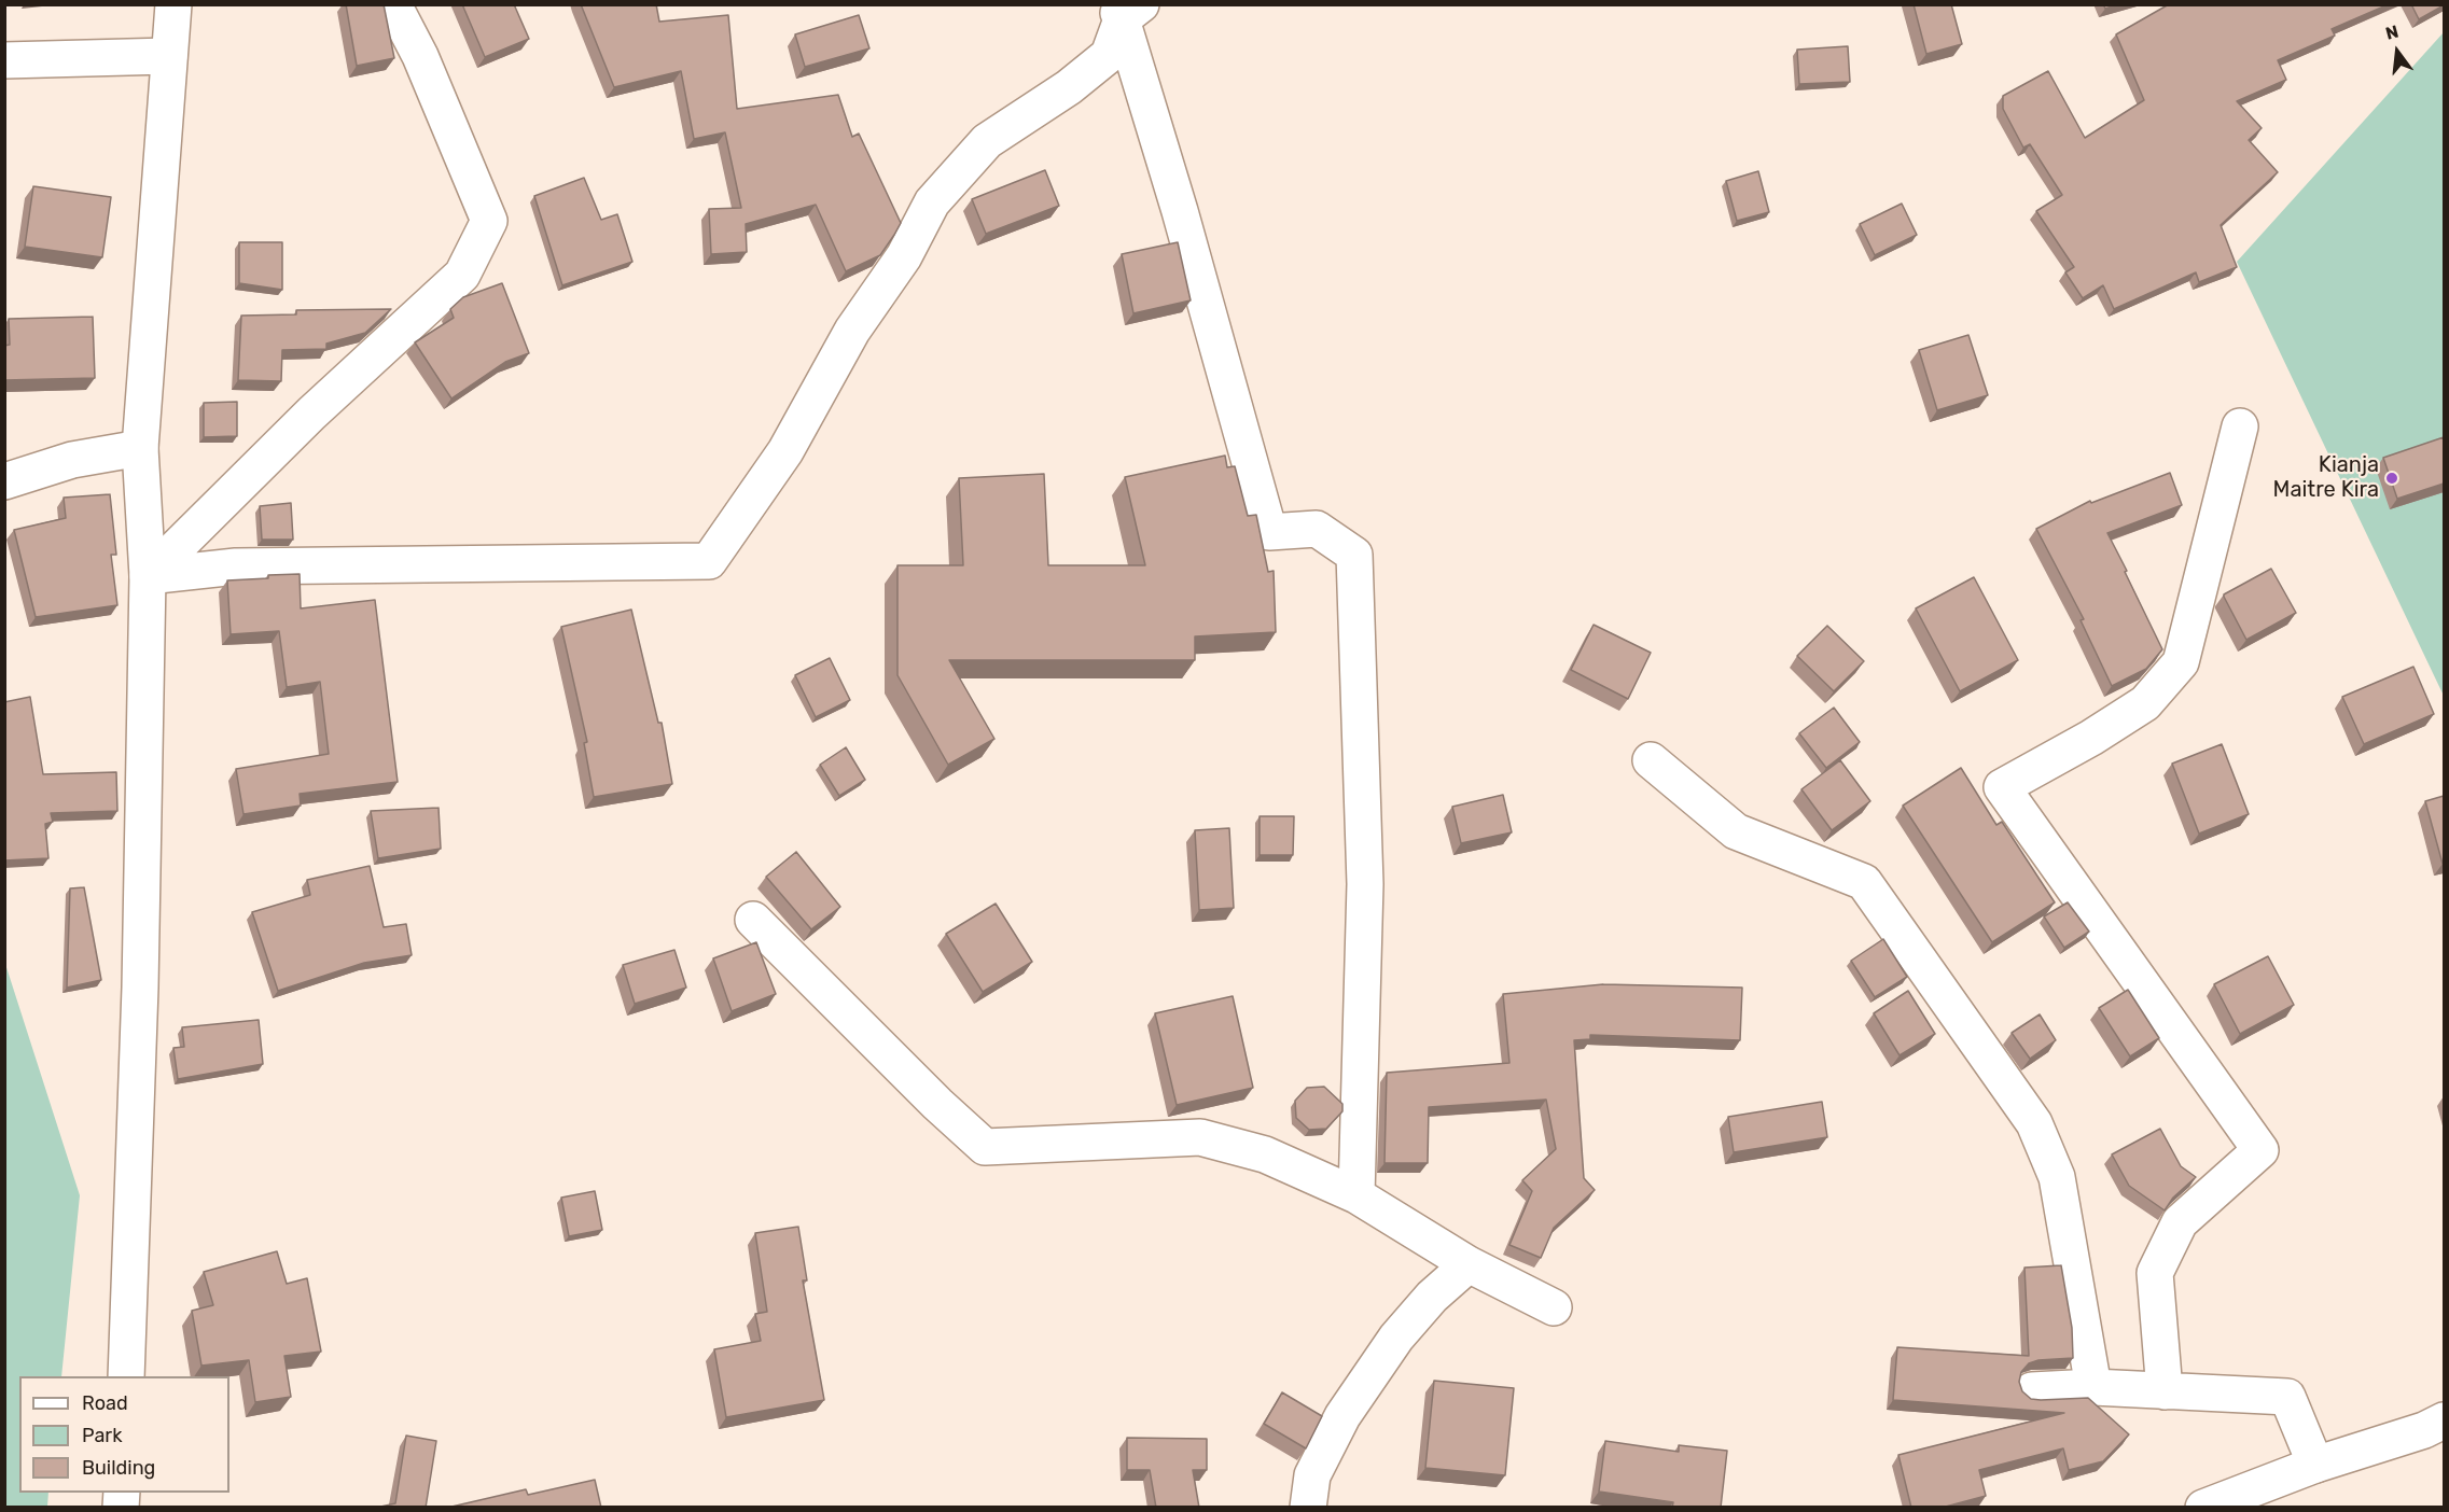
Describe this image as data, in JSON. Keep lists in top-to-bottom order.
{
  "places": ["Kianja Maitre Kira"],
  "legend": ["Road", "Park", "Building"],
  "north": "top"
}
